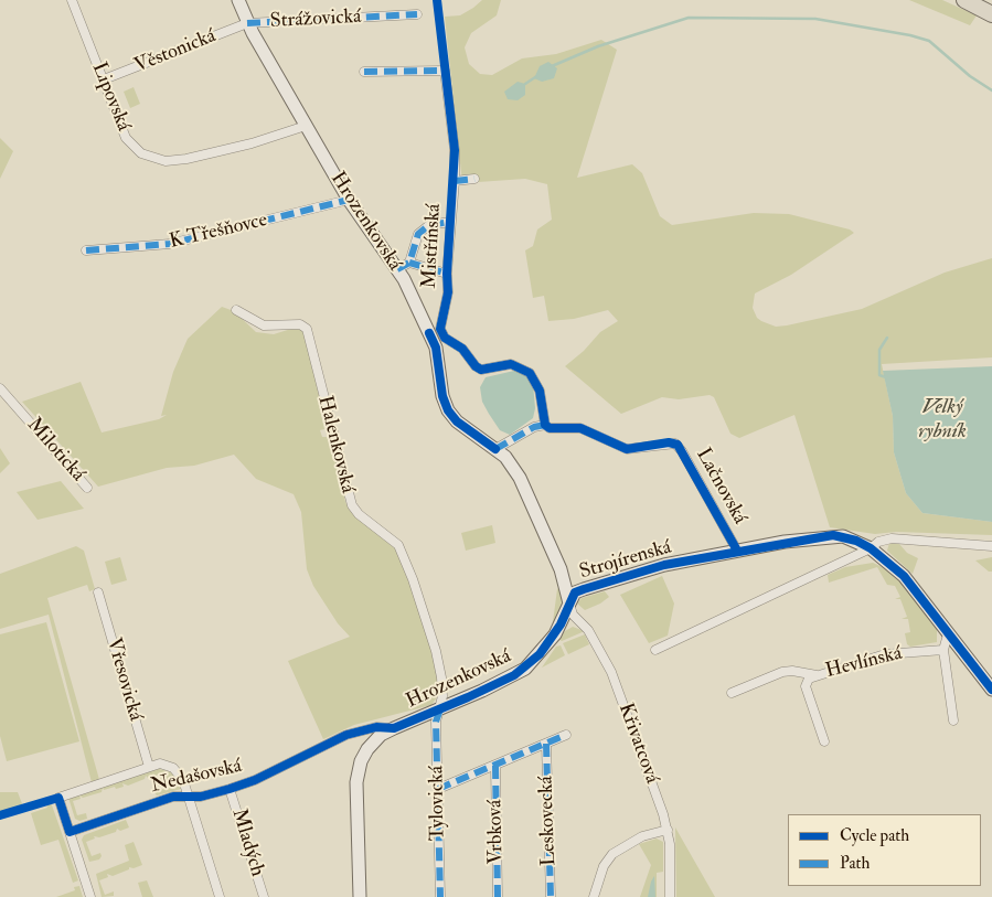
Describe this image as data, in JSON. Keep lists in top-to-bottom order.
{
  "streets": {
    "street": [
      "Strážovická",
      "Věstonická",
      "Lipovská",
      "Hrozenkovská",
      "K Třešňovce",
      "Mistřínská",
      "Halenkovská",
      "Milotická",
      "Lačnovská",
      "Strojírenská",
      "Hevlínská",
      "Vřesovická",
      "Křivatcová",
      "Nedašovská",
      "Tylovická",
      "Leskovecká",
      "Vrbková",
      "Mladých"
    ]
  },
  "crossings": [
    ["Strážovická", "Věstonická"],
    ["Strážovická", "Hrozenkovská"],
    ["Věstonická", "Lipovská"],
    ["Věstonická", "Hrozenkovská"],
    ["Lipovská", "Hrozenkovská"],
    ["Hrozenkovská", "K Třešňovce"],
    ["Hrozenkovská", "Mistřínská"],
    ["Hrozenkovská", "Halenkovská"],
    ["Hrozenkovská", "Lačnovská"],
    ["Hrozenkovská", "Strojírenská"],
    ["Hrozenkovská", "Křivatcová"],
    ["Hrozenkovská", "Nedašovská"],
    ["Hrozenkovská", "Tylovická"],
    ["Halenkovská", "Tylovická"],
    ["Lačnovská", "Strojírenská"],
    ["Strojírenská", "Křivatcová"],
    ["Vřesovická", "Nedašovská"],
    ["Nedašovská", "Mladých"]
  ],
  "water": ["Velký rybník"],
  "legend": ["Cycle path", "Path"]
}
